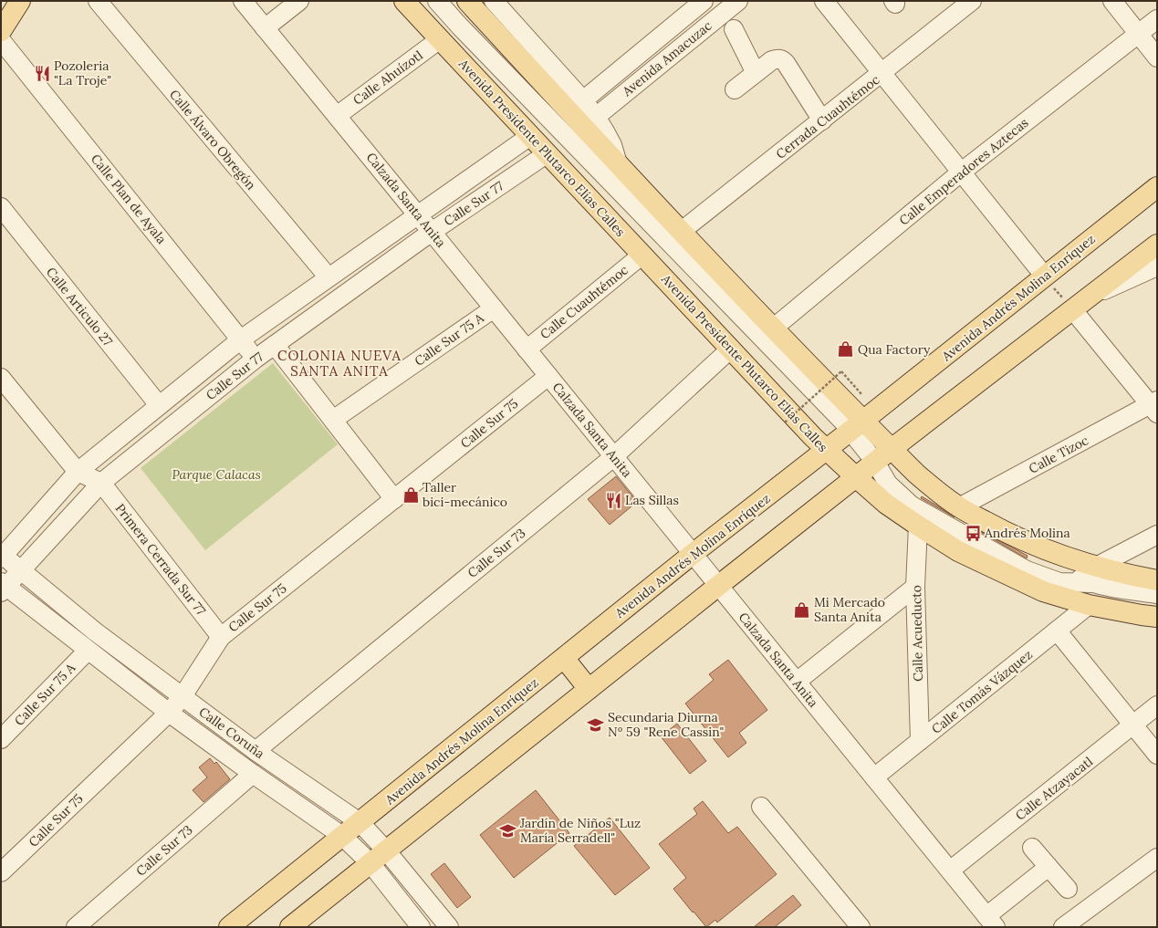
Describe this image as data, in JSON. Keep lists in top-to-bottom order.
{
  "streets": {
    "main road": ["Avenida Presidente Plutarco Elías Calles", "Avenida Andrés Molina Enríquez"],
    "street": [
      "Avenida Amacuzac",
      "Calle Ahuízotl",
      "Cerrada Cuauhtémoc",
      "Calle Álvaro Obregón",
      "Calle Emperadores Aztecas",
      "Calle Plan de Ayala",
      "Calzada Santa Anita",
      "Calle Sur 77",
      "Calle Cuauhtémoc",
      "Calle Articulo 27",
      "Calle Sur 75 A",
      "Calle Sur 75",
      "Calle Tizoc",
      "Calle Sur 73",
      "Primera Cerrada Sur 77",
      "Calle Acueducto",
      "Calle Tomás Vázquez",
      "Calle Coruña",
      "Calle Atzayacatl"
    ]
  },
  "crossings": [
    ["Calle Ahuízotl", "Avenida Presidente Plutarco Elías Calles"],
    ["Calle Ahuízotl", "Calzada Santa Anita"],
    ["Calle Álvaro Obregón", "Calle Sur 77"],
    ["Avenida Presidente Plutarco Elías Calles", "Calle Sur 77"],
    ["Avenida Presidente Plutarco Elías Calles", "Avenida Andrés Molina Enríquez"],
    ["Avenida Presidente Plutarco Elías Calles", "Calle Cuauhtémoc"],
    ["Avenida Presidente Plutarco Elías Calles", "Calle Sur 73"],
    ["Avenida Presidente Plutarco Elías Calles", "Calle Acueducto"],
    ["Avenida Presidente Plutarco Elías Calles", "Calle Tomás Vázquez"],
    ["Calle Plan de Ayala", "Calle Sur 77"],
    ["Calzada Santa Anita", "Calle Sur 77"],
    ["Calzada Santa Anita", "Avenida Andrés Molina Enríquez"],
    ["Calzada Santa Anita", "Calle Cuauhtémoc"],
    ["Calzada Santa Anita", "Calle Sur 75 A"],
    ["Calzada Santa Anita", "Calle Sur 75"],
    ["Calzada Santa Anita", "Calle Sur 73"],
    ["Calzada Santa Anita", "Calle Tomás Vázquez"],
    ["Calzada Santa Anita", "Calle Atzayacatl"],
    ["Calle Sur 77", "Calle Articulo 27"],
    ["Calle Sur 77", "Primera Cerrada Sur 77"],
    ["Calle Sur 77", "Calle Coruña"],
    ["Avenida Andrés Molina Enríquez", "Calle Coruña"],
    ["Calle Sur 75 A", "Calle Coruña"],
    ["Calle Sur 75", "Primera Cerrada Sur 77"],
    ["Calle Sur 75", "Calle Coruña"],
    ["Calle Sur 73", "Calle Coruña"],
    ["Calle Acueducto", "Calle Tomás Vázquez"]
  ],
  "districts": ["COLONIA NUEVA SANTA ANITA"],
  "parks": ["Parque Calacas"],
  "places": {
    "restaurant": ["Pozoleria \"La Troje\"", "Las Sillas"],
    "shop": ["Qua Factory", "Taller bici-mecánico", "Mi Mercado Santa Anita"],
    "bus stop": ["Andrés Molina"],
    "school or university": ["Secundaria Diurna N° 59 \"Rene Cassin\"", "Jardín de Niños \"Luz María Serradell\""]
  }
}
